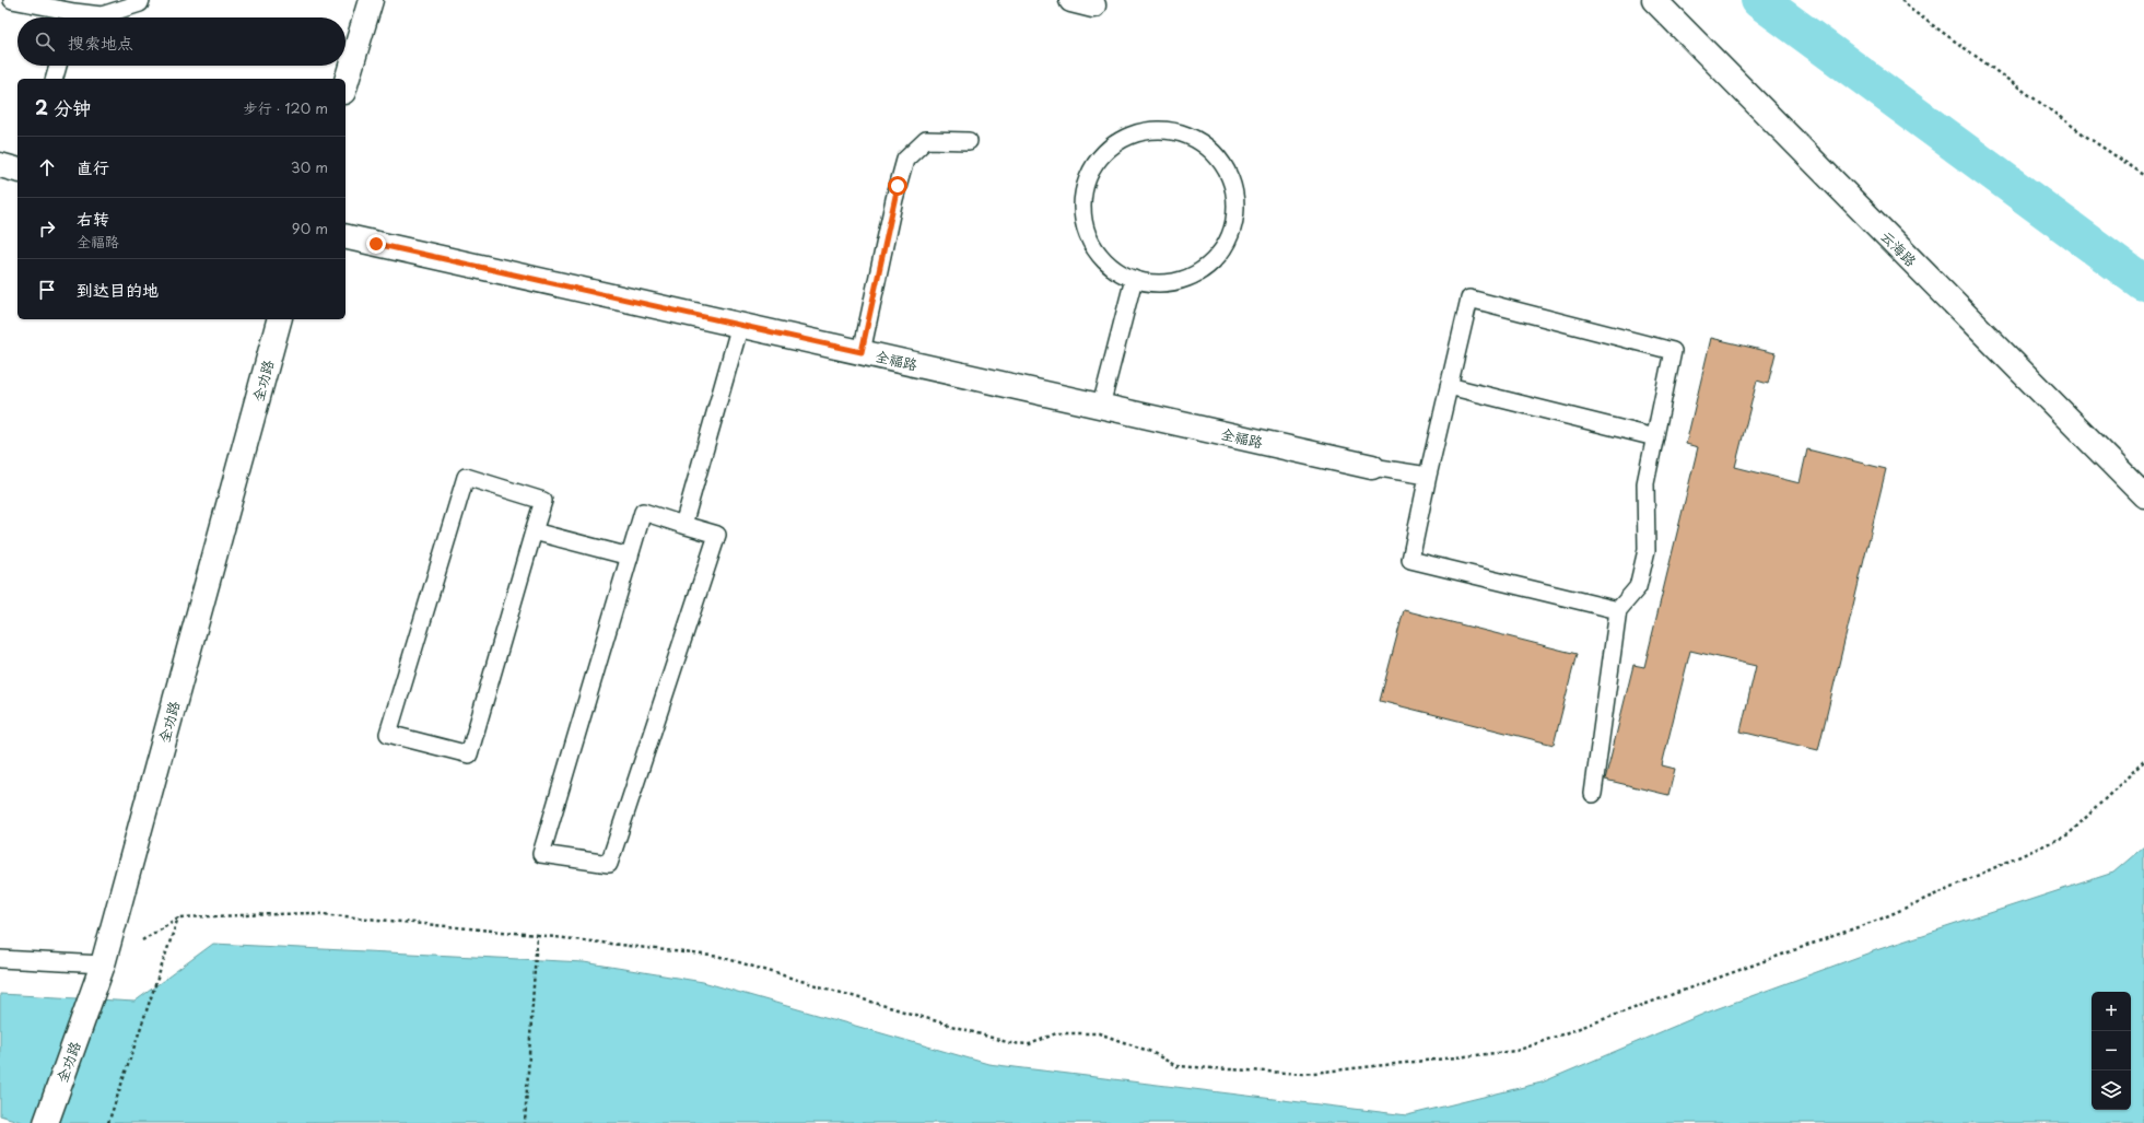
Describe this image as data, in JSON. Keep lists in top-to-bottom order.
{
  "streets": {
    "street": ["云海路", "全福路", "全功路"]
  },
  "page": {
    "search": "搜索地点",
    "heading": ["2 分钟", "步行 · 120 m"],
    "list": [
      ["直行", "30 m"],
      ["右转", "全福路", "90 m"],
      "到达目的地"
    ],
    "map_buttons": ["+", "−"]
  }
}
